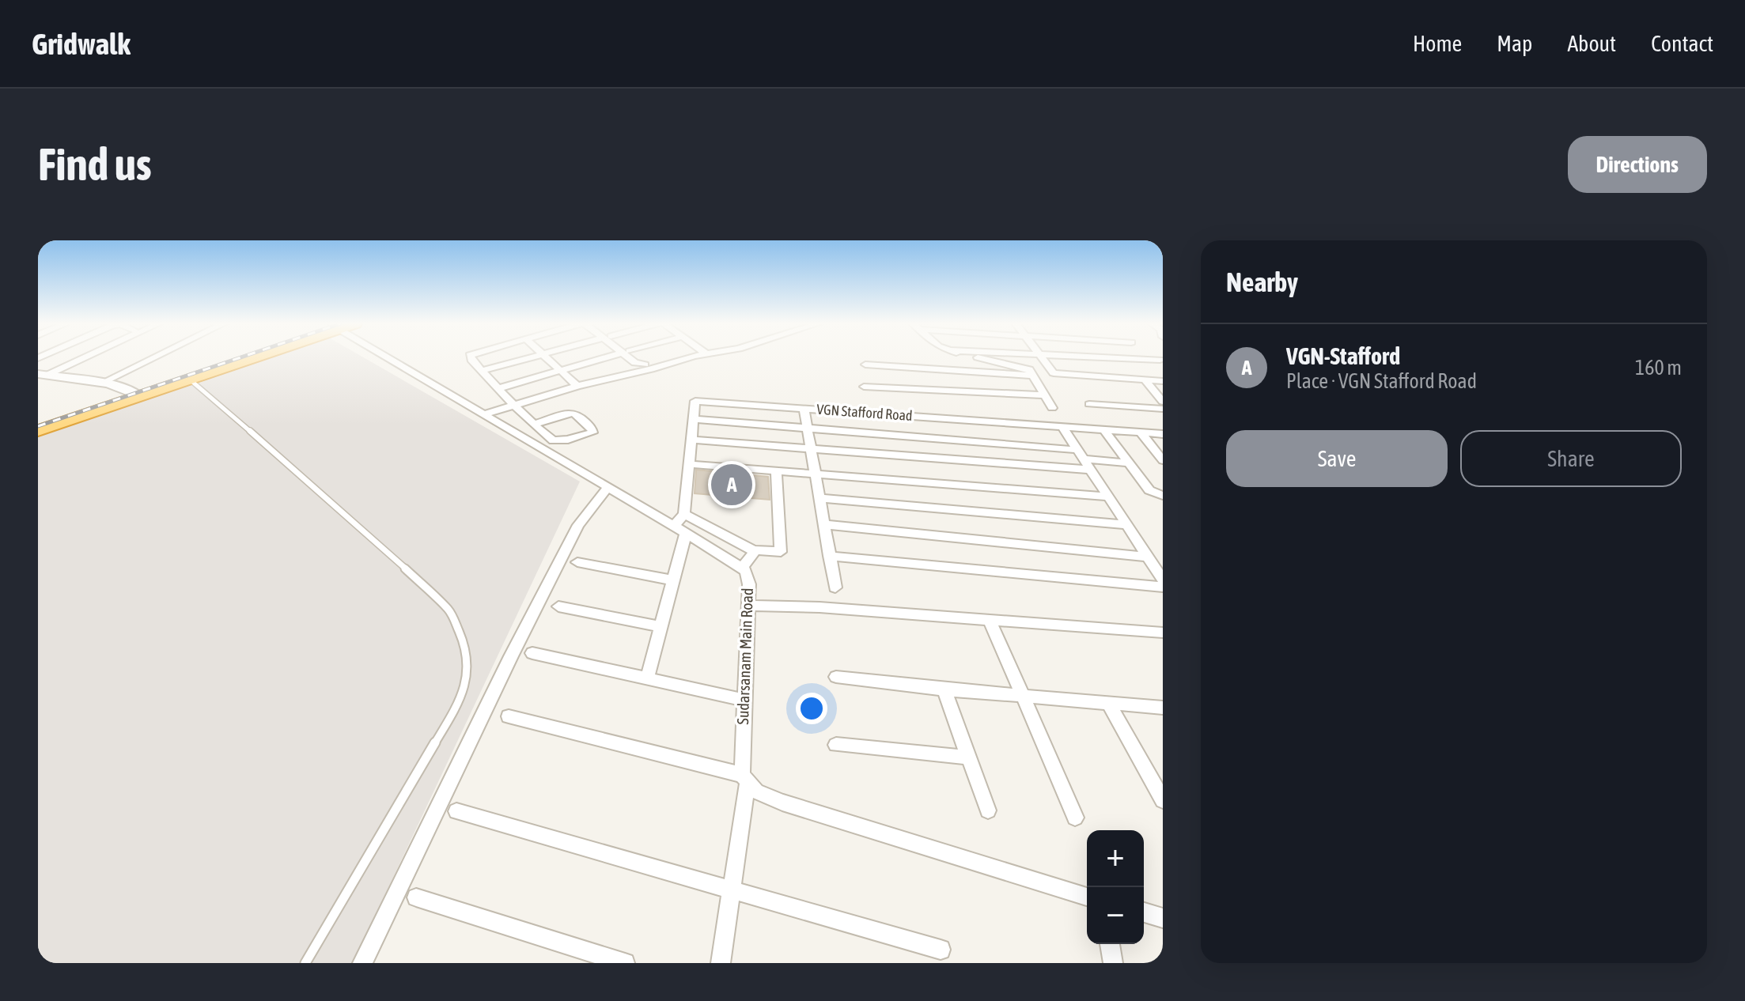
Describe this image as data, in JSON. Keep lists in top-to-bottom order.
{
  "streets": {
    "street": ["VGN Stafford Road", "Sudarsanam Main Road"]
  },
  "page": {
    "header": "Gridwalk",
    "nav": [
      "Home",
      "Map",
      "About",
      "Contact"
    ],
    "buttons": [
      "Directions",
      ["Save", "Share"]
    ],
    "title": "Find us",
    "heading": "Nearby",
    "list": [
      {
        "mark": "A",
        "name": "VGN-Stafford",
        "note": "Place · VGN Stafford Road",
        "value": "160 m"
      }
    ],
    "pins": "A",
    "map_buttons": ["+", "−"]
  }
}
